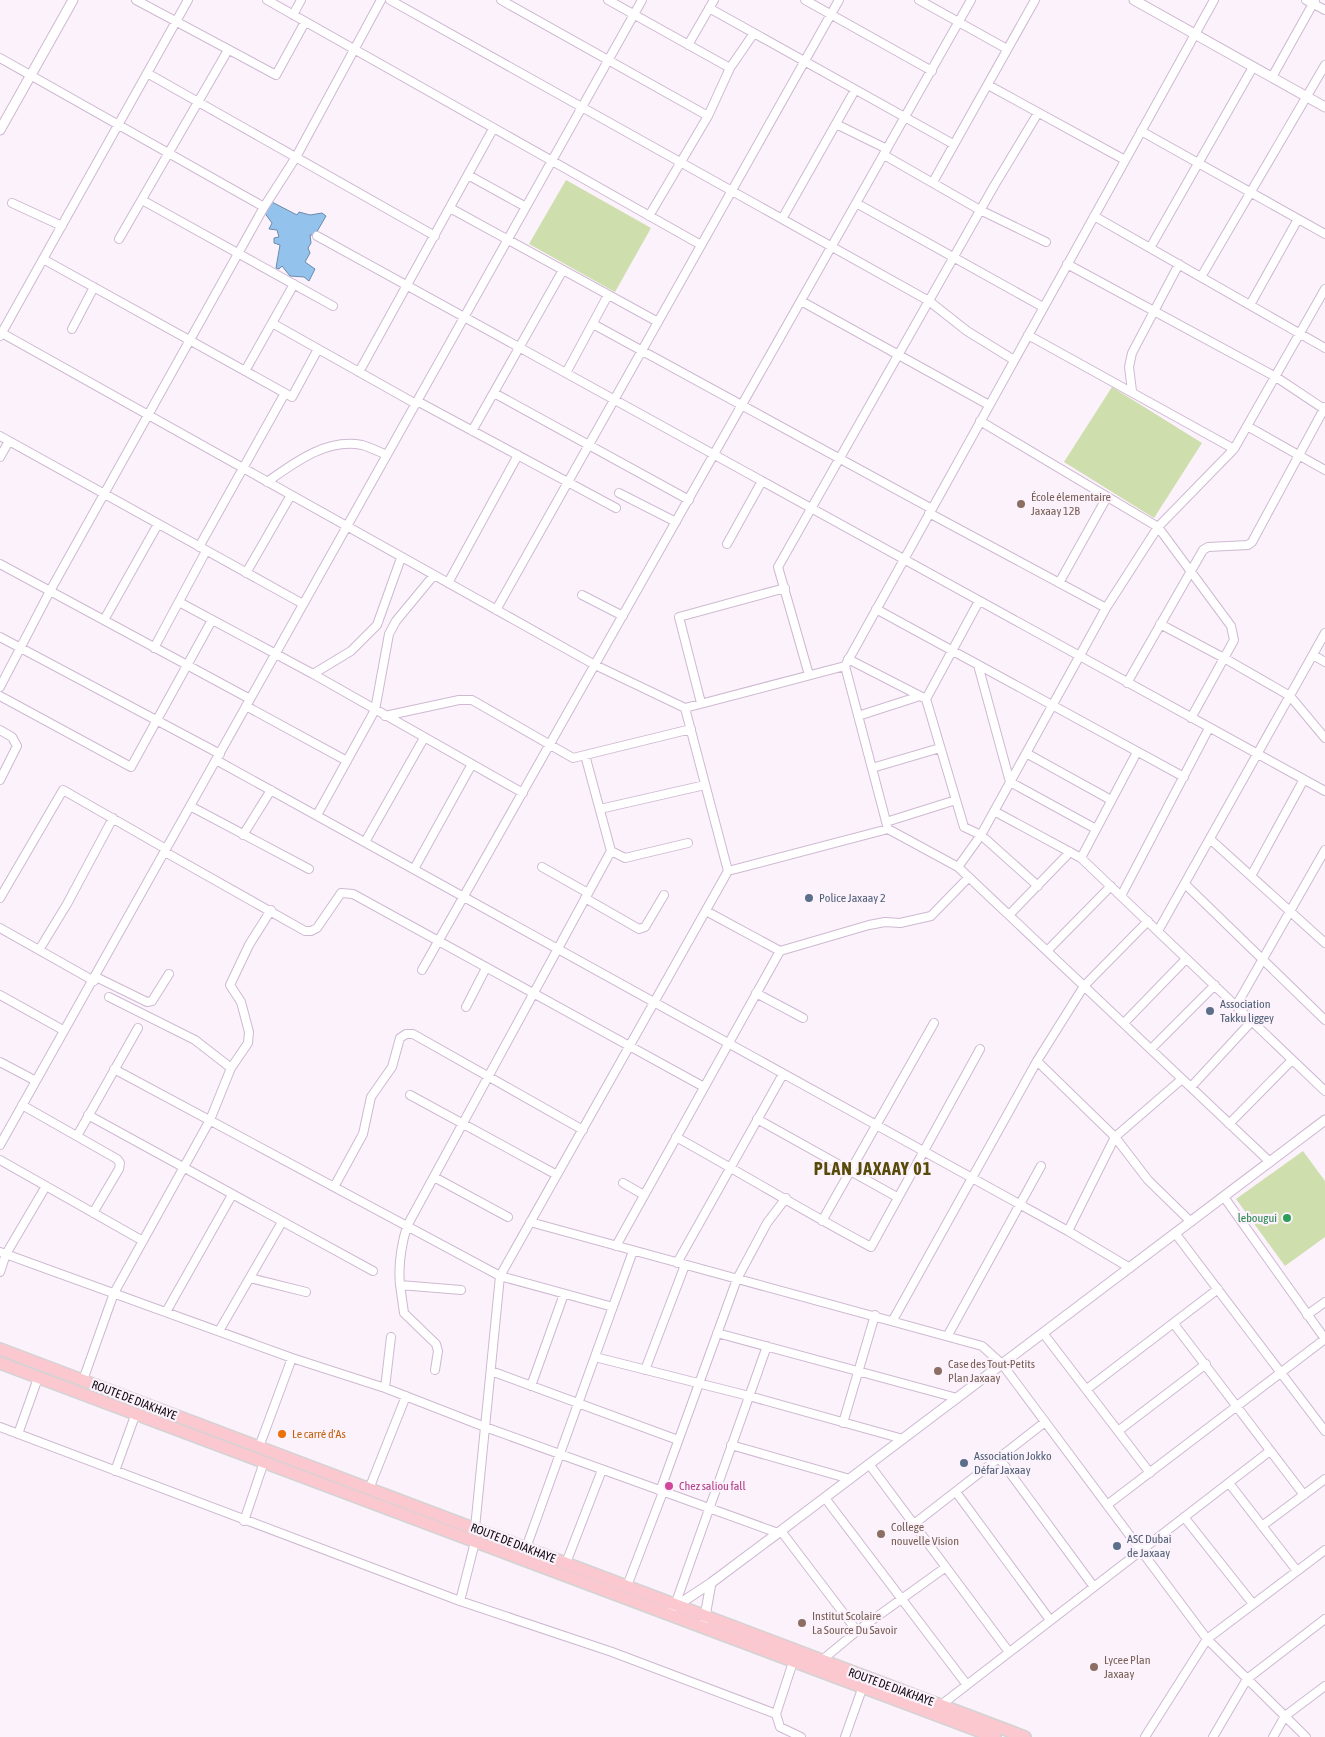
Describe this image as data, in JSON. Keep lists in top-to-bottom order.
{
  "streets": {
    "main road": ["ROUTE DE DIAKHAYE"]
  },
  "districts": ["PLAN JAXAAY 01"],
  "places": [
    "École élementaire Jaxaay 12B",
    "Police Jaxaay 2",
    "Association Takku liggey",
    "lebougui",
    "Case des Tout-Petits Plan Jaxaay",
    "Le carré d'As",
    "Association Jokko Défar Jaxaay",
    "Chez saliou fall",
    "College nouvelle Vision",
    "ASC Dubai de Jaxaay",
    "Institut Scolaire La Source Du Savoir",
    "Lycee Plan Jaxaay"
  ]
}
